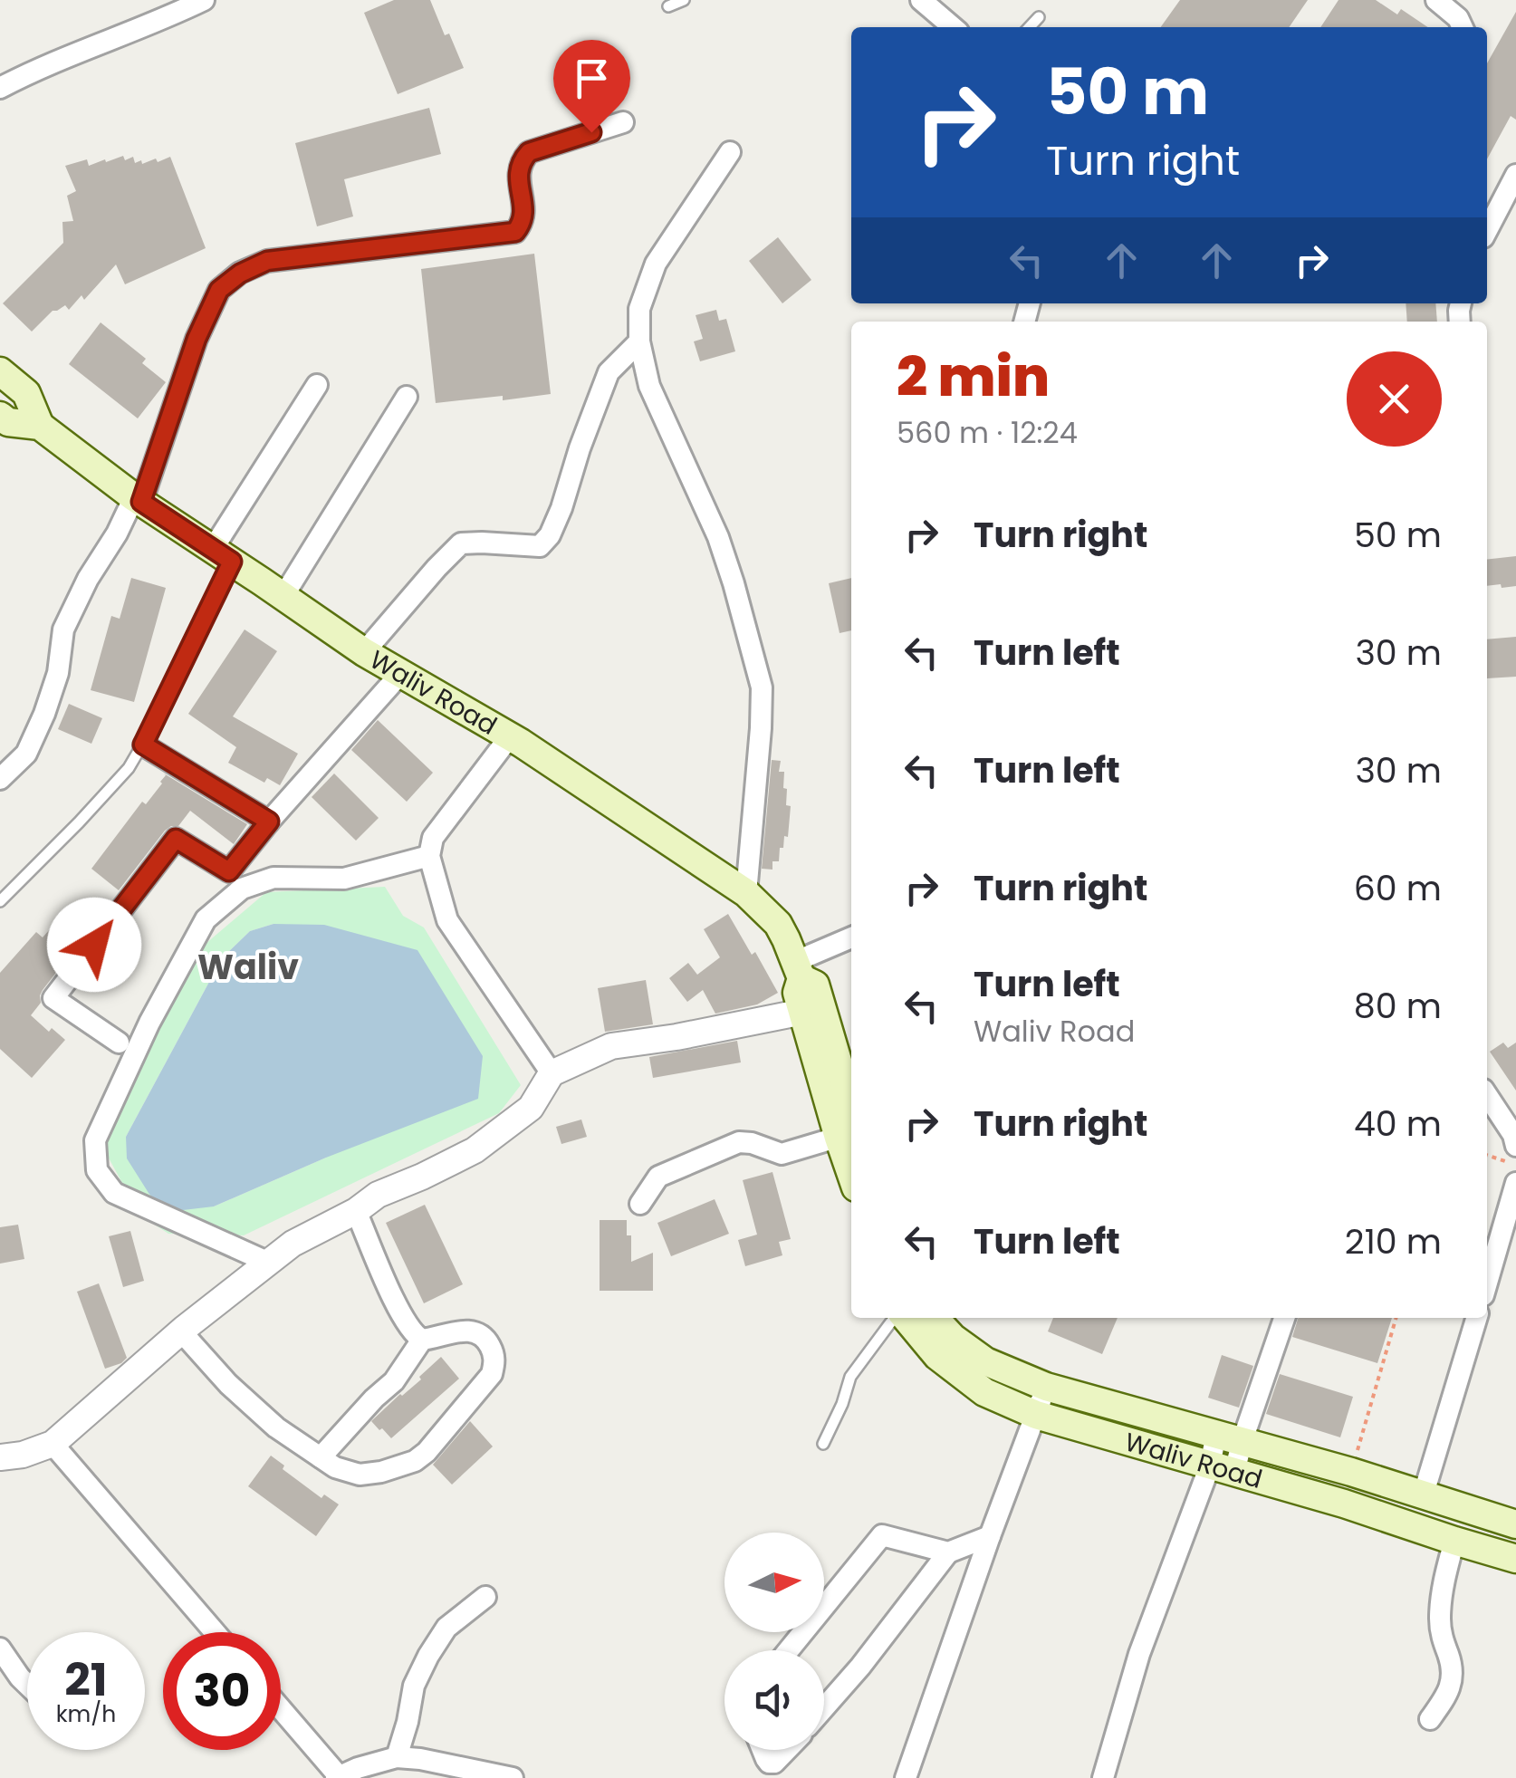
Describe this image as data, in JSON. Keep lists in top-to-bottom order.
{
  "streets": {
    "main road": ["Waliv Road"]
  },
  "districts": ["Waliv"],
  "north": "right",
  "page": {
    "turn": ["50 m", "Turn right"],
    "heading": ["2 min", "560 m · 12:24"],
    "list": [
      {
        "name": "Turn right",
        "value": "50 m"
      },
      {
        "name": "Turn left",
        "value": "30 m"
      },
      {
        "name": "Turn left",
        "value": "30 m"
      },
      {
        "name": "Turn right",
        "value": "60 m"
      },
      {
        "name": "Turn left",
        "note": "Waliv Road",
        "value": "80 m"
      },
      {
        "name": "Turn right",
        "value": "40 m"
      },
      {
        "name": "Turn left",
        "value": "210 m"
      }
    ],
    "speed": "21 km/h",
    "limit": "30"
  }
}
